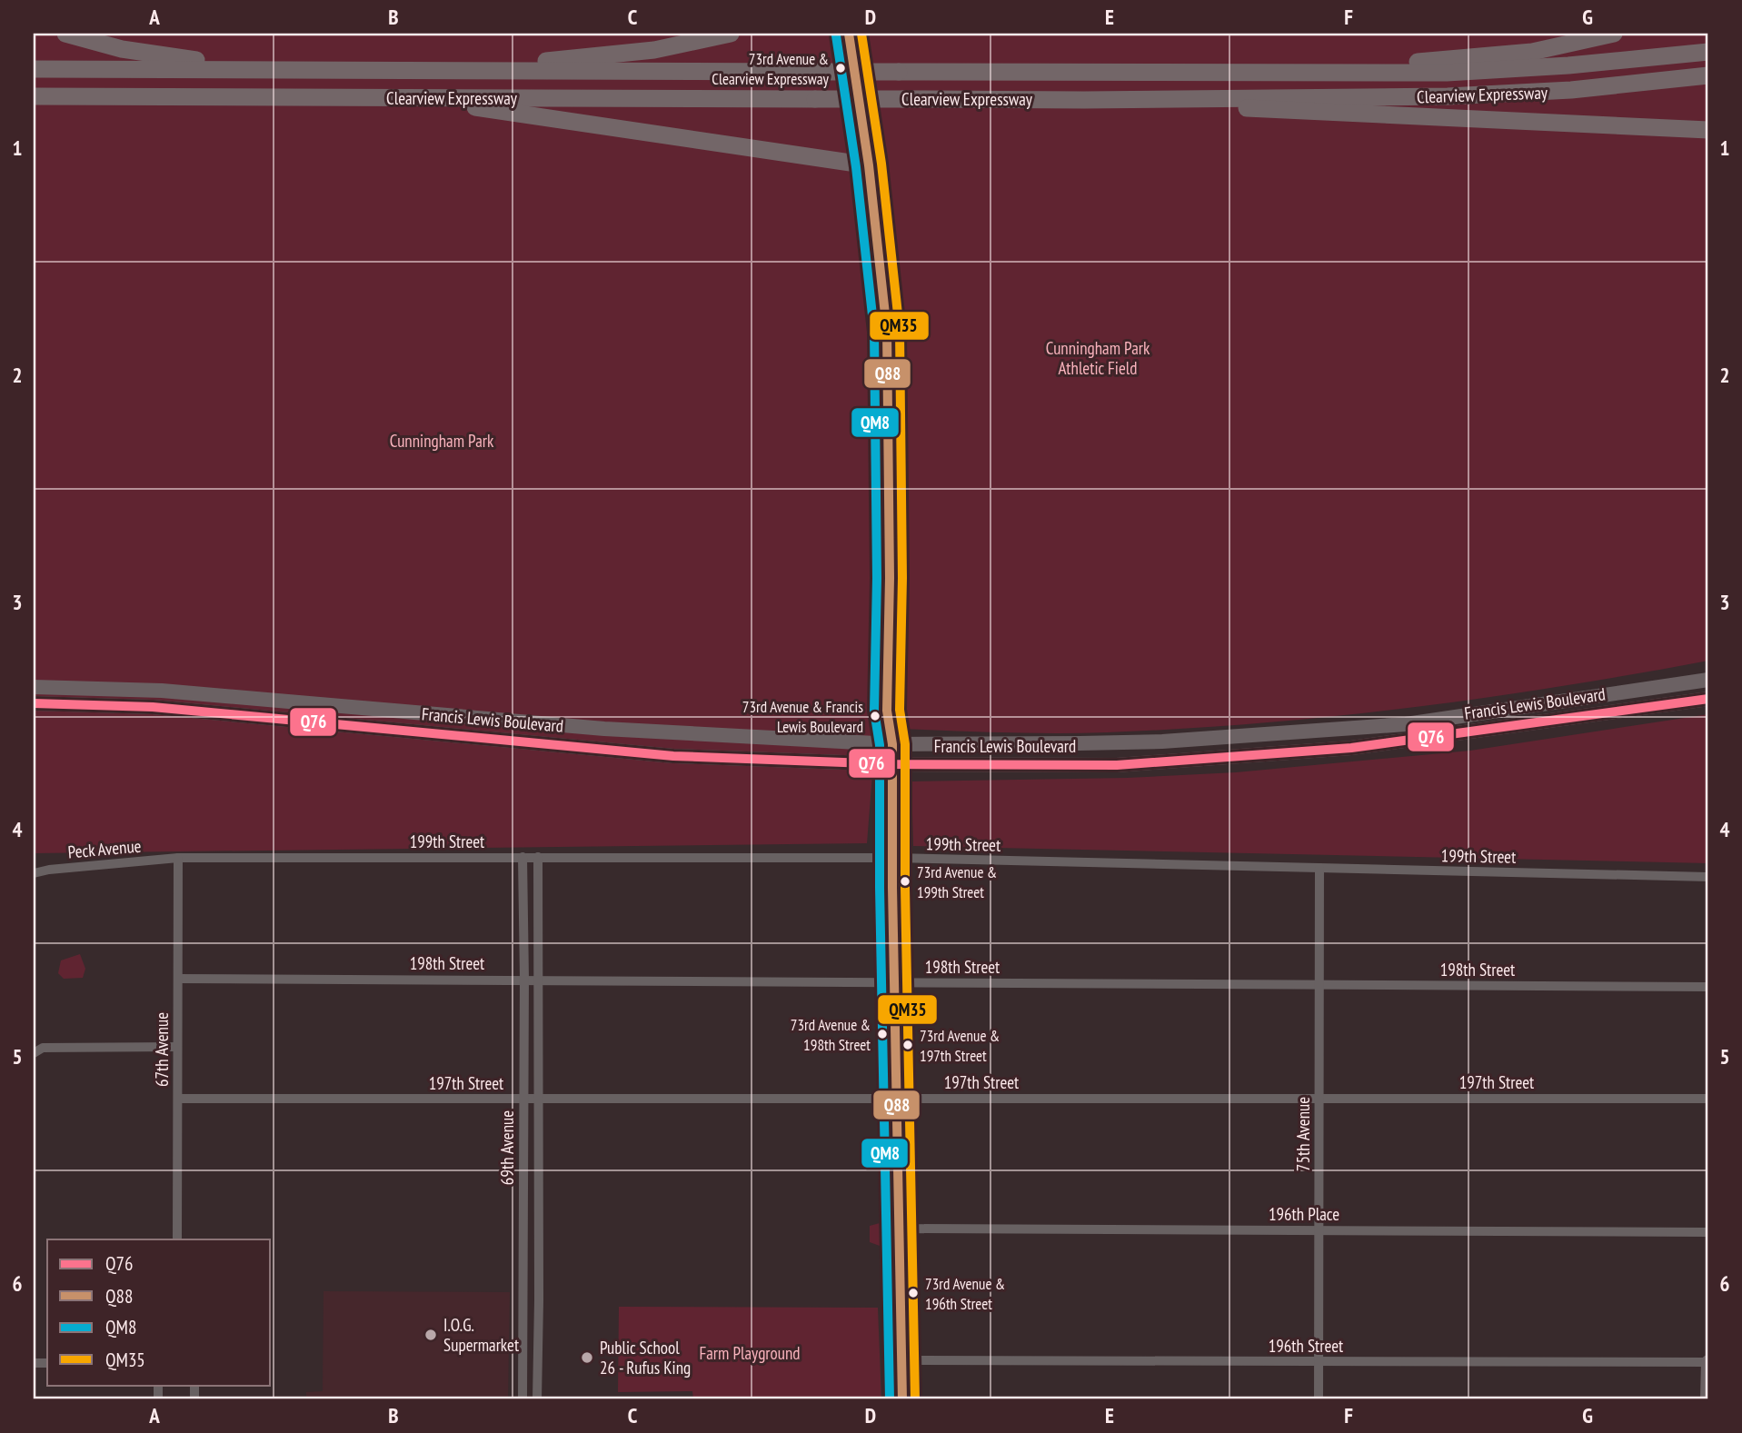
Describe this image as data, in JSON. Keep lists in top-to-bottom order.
{
  "streets": {
    "highway": ["Clearview Expressway"],
    "main road": ["Francis Lewis Boulevard"],
    "street": [
      "199th Street",
      "Peck Avenue",
      "198th Street",
      "67th Avenue",
      "197th Street",
      "75th Avenue",
      "69th Avenue",
      "196th Place",
      "196th Street"
    ]
  },
  "crossings": [
    ["199th Street", "Peck Avenue"],
    ["199th Street", "67th Avenue"],
    ["199th Street", "75th Avenue"],
    ["199th Street", "69th Avenue"],
    ["Peck Avenue", "67th Avenue"],
    ["198th Street", "67th Avenue"],
    ["198th Street", "75th Avenue"],
    ["198th Street", "69th Avenue"],
    ["67th Avenue", "197th Street"],
    ["197th Street", "75th Avenue"],
    ["197th Street", "69th Avenue"],
    ["75th Avenue", "196th Place"],
    ["75th Avenue", "196th Street"]
  ],
  "parks": ["Cunningham Park Athletic Field", "Cunningham Park", "Farm Playground"],
  "places": [
    "73rd Avenue & Clearview Expressway",
    "73rd Avenue & Francis Lewis Boulevard",
    "73rd Avenue & 199th Street",
    "73rd Avenue & 198th Street",
    "73rd Avenue & 197th Street",
    "73rd Avenue & 196th Street",
    "I.O.G. Supermarket",
    "Public School 26 - Rufus King"
  ],
  "lines": [
    "transit line Q88",
    "transit line QM35",
    "transit line QM8",
    "transit line Q76"
  ],
  "legend": [
    "Q76",
    "Q88",
    "QM8",
    "QM35"
  ],
  "grid": {
    "columns": [
      "A",
      "B",
      "C",
      "D",
      "E",
      "F",
      "G"
    ],
    "rows": [
      "1",
      "2",
      "3",
      "4",
      "5",
      "6"
    ]
  }
}
